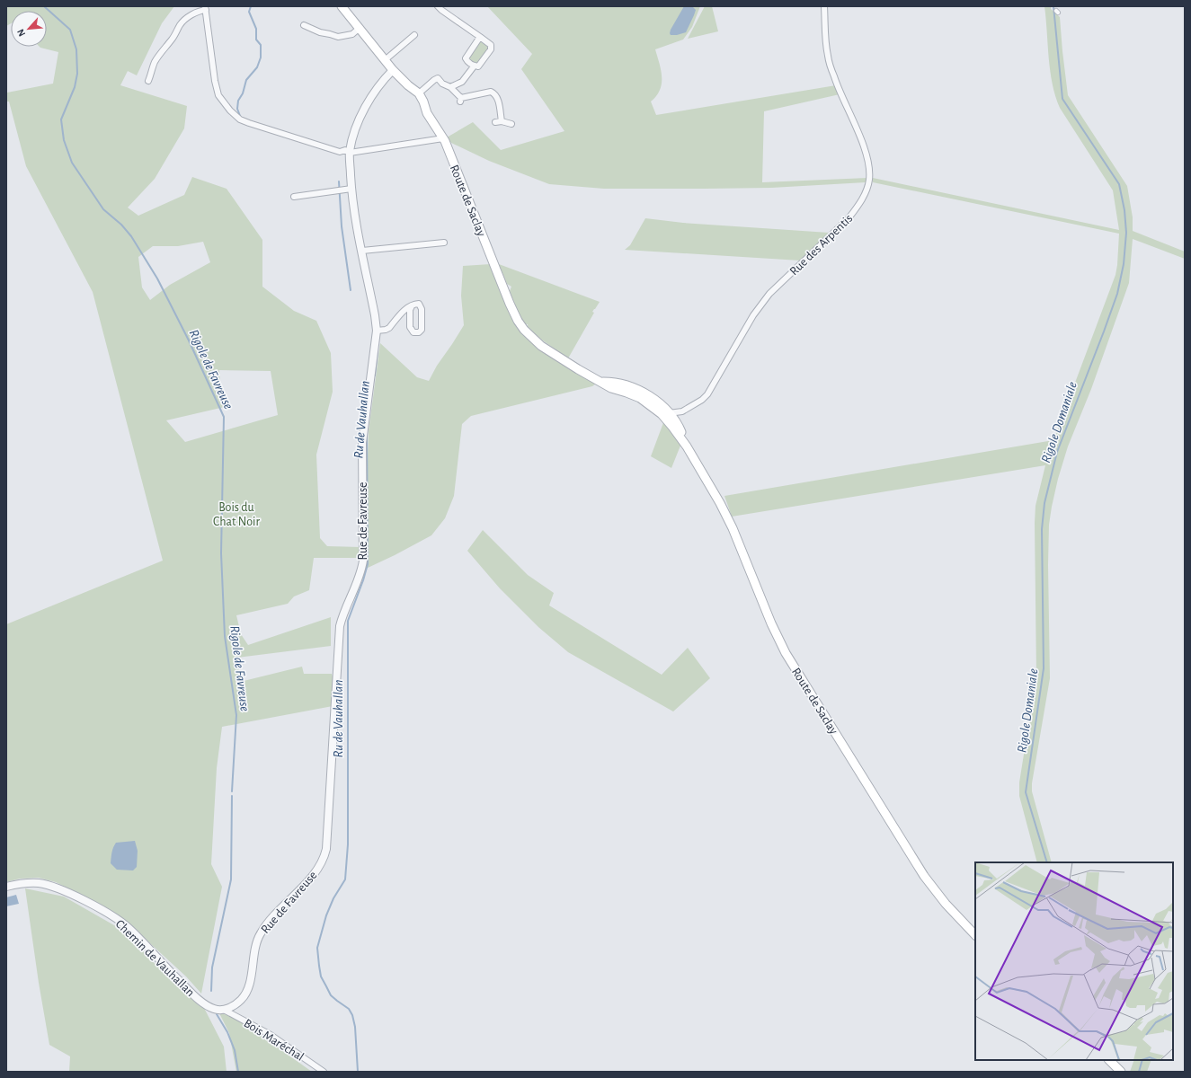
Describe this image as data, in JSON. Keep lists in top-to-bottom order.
{
  "streets": {
    "main road": ["Route de Saclay"],
    "street": [
      "Rue des Arpentis",
      "Rue de Favreuse",
      "Chemin de Vauhallan",
      "Bois Maréchal"
    ]
  },
  "crossings": [
    ["Route de Saclay", "Rue des Arpentis"],
    ["Route de Saclay", "Rue de Favreuse"],
    ["Rue de Favreuse", "Chemin de Vauhallan"],
    ["Rue de Favreuse", "Bois Maréchal"],
    ["Chemin de Vauhallan", "Bois Maréchal"]
  ],
  "water": ["Rigole de Favreuse", "Ru de Vauhallan", "Rigole Domaniale"],
  "parks": ["Bois du Chat Noir"],
  "north": "bottom left"
}
